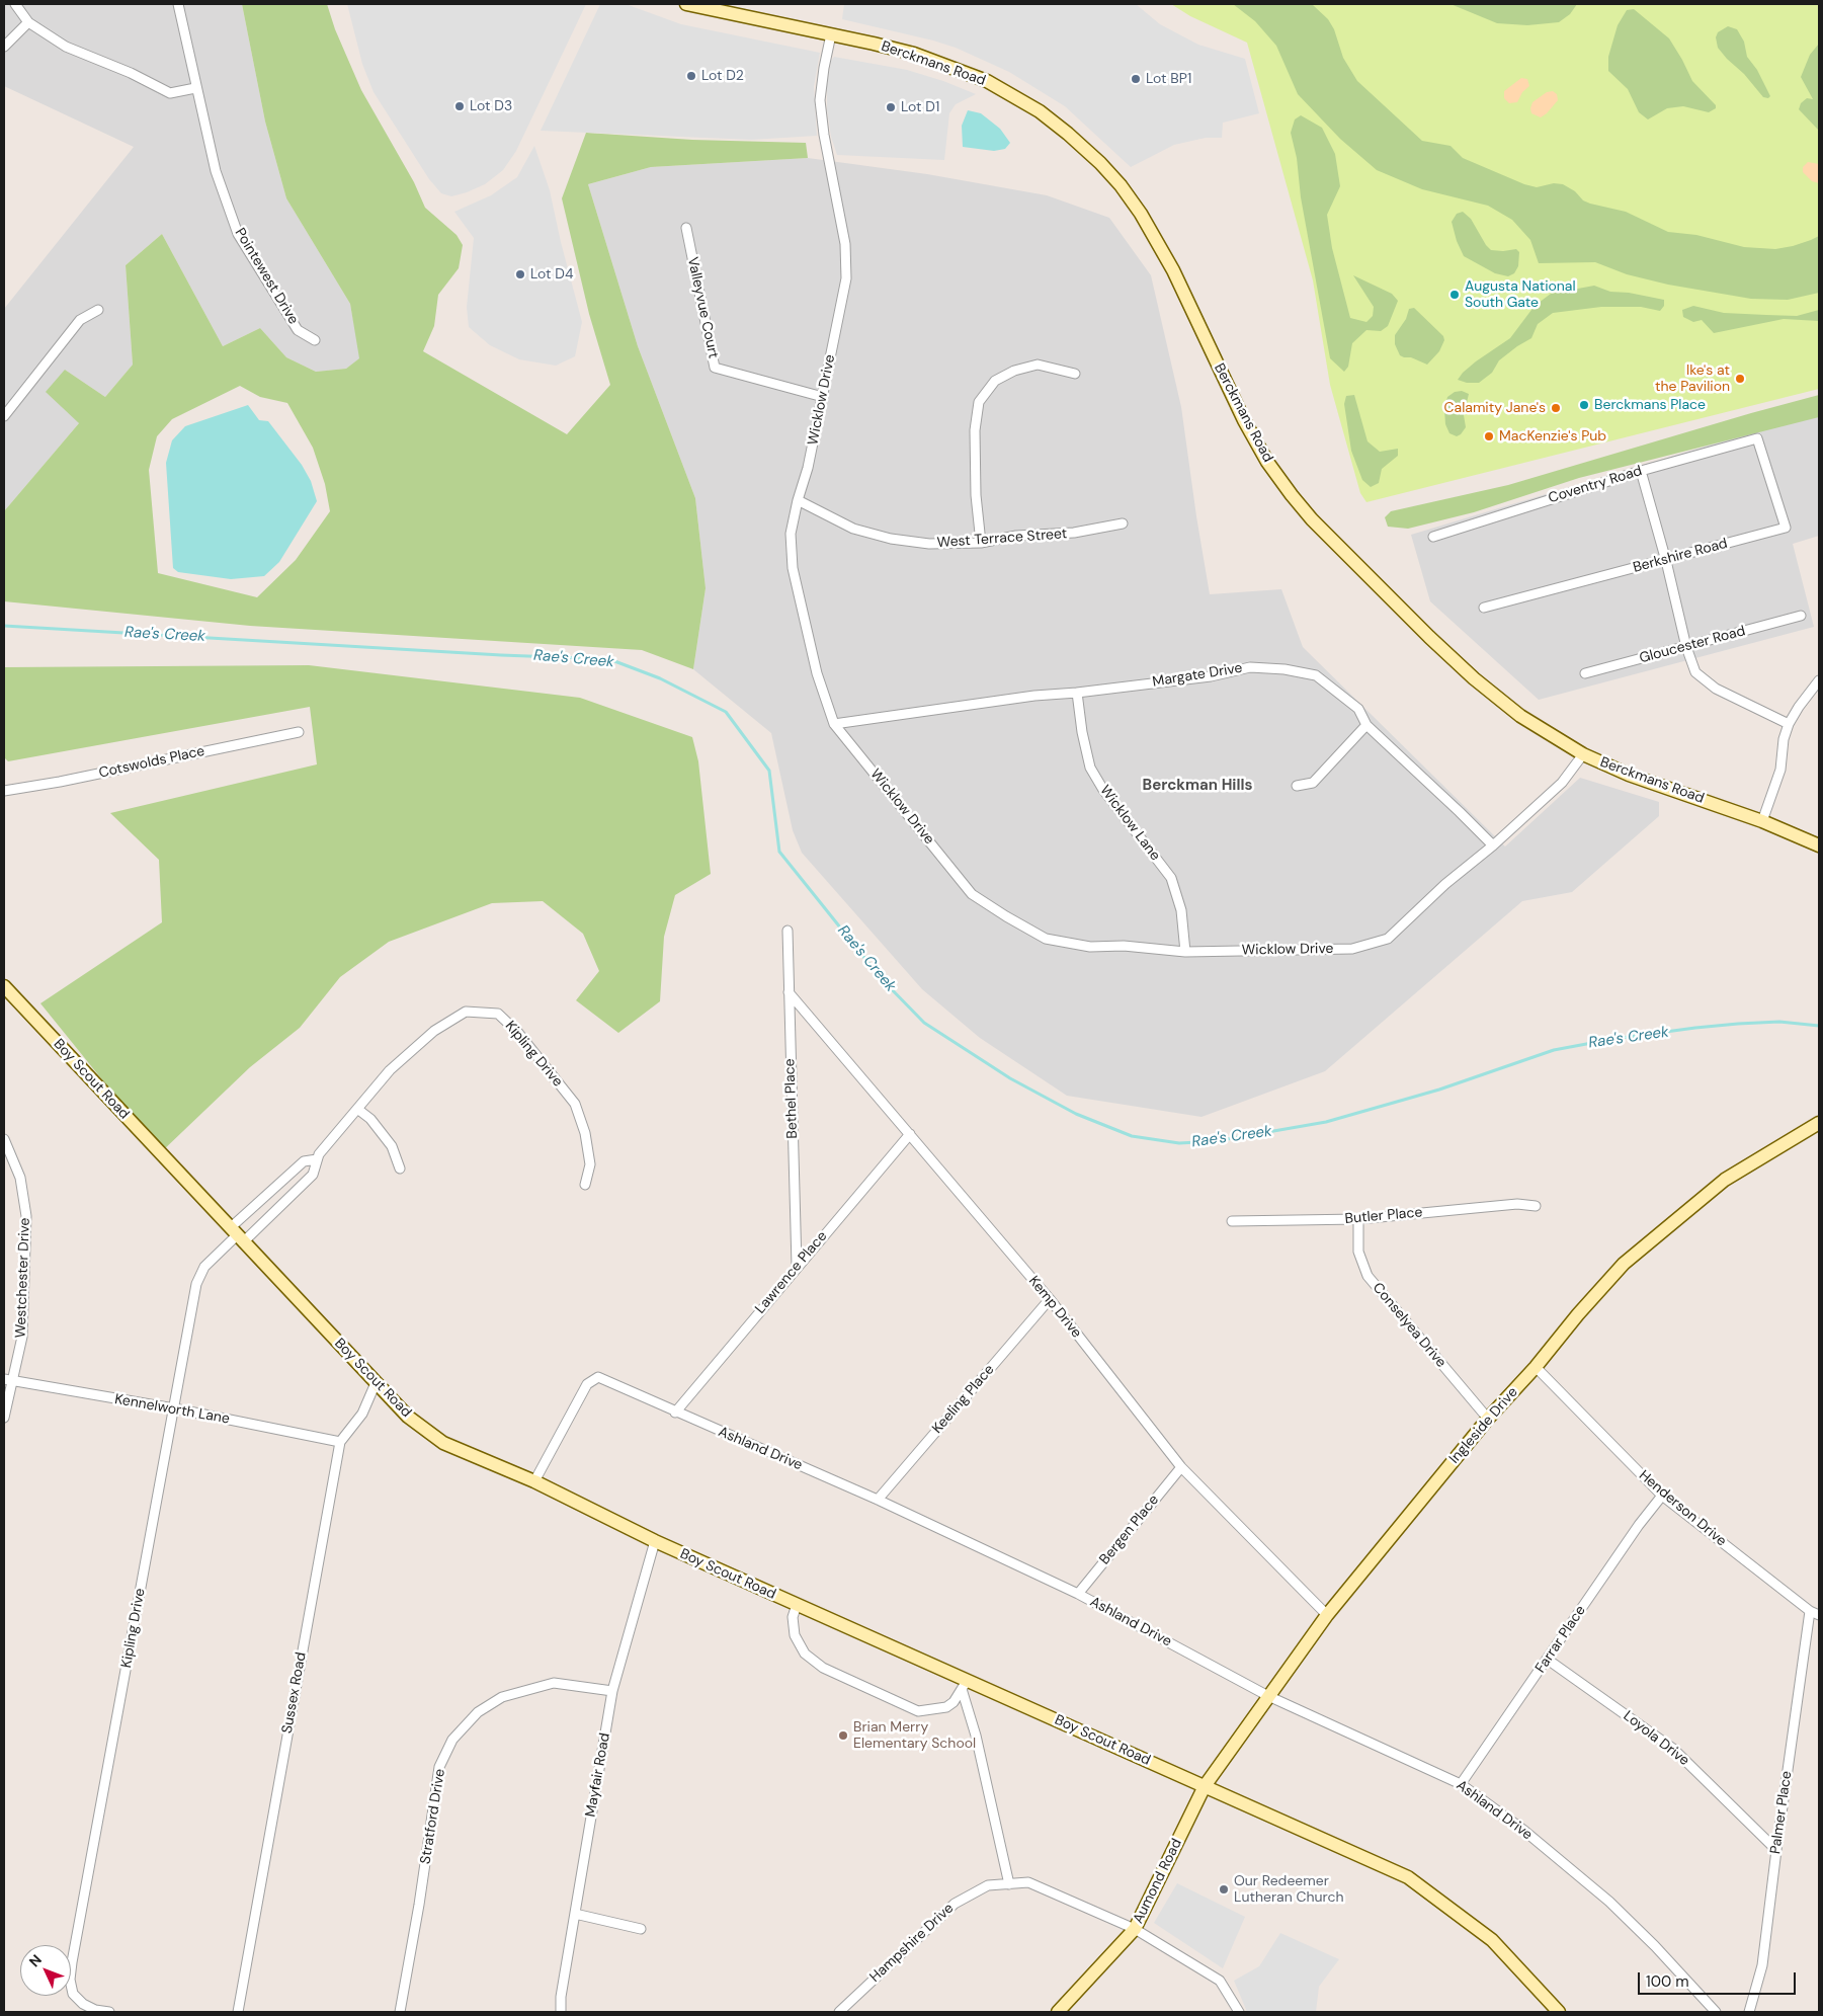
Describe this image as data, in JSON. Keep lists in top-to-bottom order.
{
  "streets": {
    "street": [
      "Berckmans Road",
      "Pointewest Drive",
      "Valleyvue Court",
      "Wicklow Drive",
      "Coventry Road",
      "West Terrace Street",
      "Berkshire Road",
      "Gloucester Road",
      "Margate Drive",
      "Cotswolds Place",
      "Wicklow Lane",
      "Kipling Drive",
      "Boy Scout Road",
      "Bethel Place",
      "Butler Place",
      "Lawrence Place",
      "Westchester Drive",
      "Kemp Drive",
      "Conselyea Drive",
      "Keeling Place",
      "Kennelworth Lane",
      "Ingleside Drive",
      "Ashland Drive",
      "Henderson Drive",
      "Bergen Place",
      "Farrar Place",
      "Sussex Road",
      "Loyola Drive",
      "Mayfair Road",
      "Palmer Place",
      "Stratford Drive",
      "Aumond Road",
      "Hampshire Drive"
    ]
  },
  "crossings": [
    ["Berckmans Road", "Wicklow Drive"],
    ["Valleyvue Court", "Wicklow Drive"],
    ["Wicklow Drive", "West Terrace Street"],
    ["Wicklow Drive", "Margate Drive"],
    ["Wicklow Drive", "Wicklow Lane"],
    ["Coventry Road", "Berkshire Road"],
    ["Margate Drive", "Wicklow Lane"],
    ["Kipling Drive", "Boy Scout Road"],
    ["Kipling Drive", "Kennelworth Lane"],
    ["Boy Scout Road", "Ingleside Drive"],
    ["Boy Scout Road", "Ashland Drive"],
    ["Boy Scout Road", "Sussex Road"],
    ["Boy Scout Road", "Mayfair Road"],
    ["Boy Scout Road", "Aumond Road"],
    ["Bethel Place", "Lawrence Place"],
    ["Bethel Place", "Kemp Drive"],
    ["Butler Place", "Conselyea Drive"],
    ["Lawrence Place", "Kemp Drive"],
    ["Lawrence Place", "Ashland Drive"],
    ["Westchester Drive", "Kennelworth Lane"],
    ["Kemp Drive", "Keeling Place"],
    ["Kemp Drive", "Ingleside Drive"],
    ["Kemp Drive", "Bergen Place"],
    ["Conselyea Drive", "Ingleside Drive"],
    ["Keeling Place", "Ashland Drive"],
    ["Kennelworth Lane", "Sussex Road"],
    ["Ingleside Drive", "Ashland Drive"],
    ["Ingleside Drive", "Henderson Drive"],
    ["Ingleside Drive", "Aumond Road"],
    ["Ashland Drive", "Bergen Place"],
    ["Ashland Drive", "Farrar Place"],
    ["Henderson Drive", "Farrar Place"],
    ["Henderson Drive", "Palmer Place"],
    ["Farrar Place", "Loyola Drive"],
    ["Loyola Drive", "Palmer Place"],
    ["Mayfair Road", "Stratford Drive"],
    ["Aumond Road", "Hampshire Drive"]
  ],
  "districts": ["Berckman Hills"],
  "water": ["Rae's Creek"],
  "places": [
    "Lot D2",
    "Lot BP1",
    "Lot D3",
    "Lot D1",
    "Lot D4",
    "Augusta National South Gate",
    "Ike's at the Pavilion",
    "Berckmans Place",
    "Calamity Jane's",
    "MacKenzie's Pub",
    "Brian Merry Elementary School",
    "Our Redeemer Lutheran Church"
  ],
  "scale_bar": "100 m",
  "north": "top left"
}
